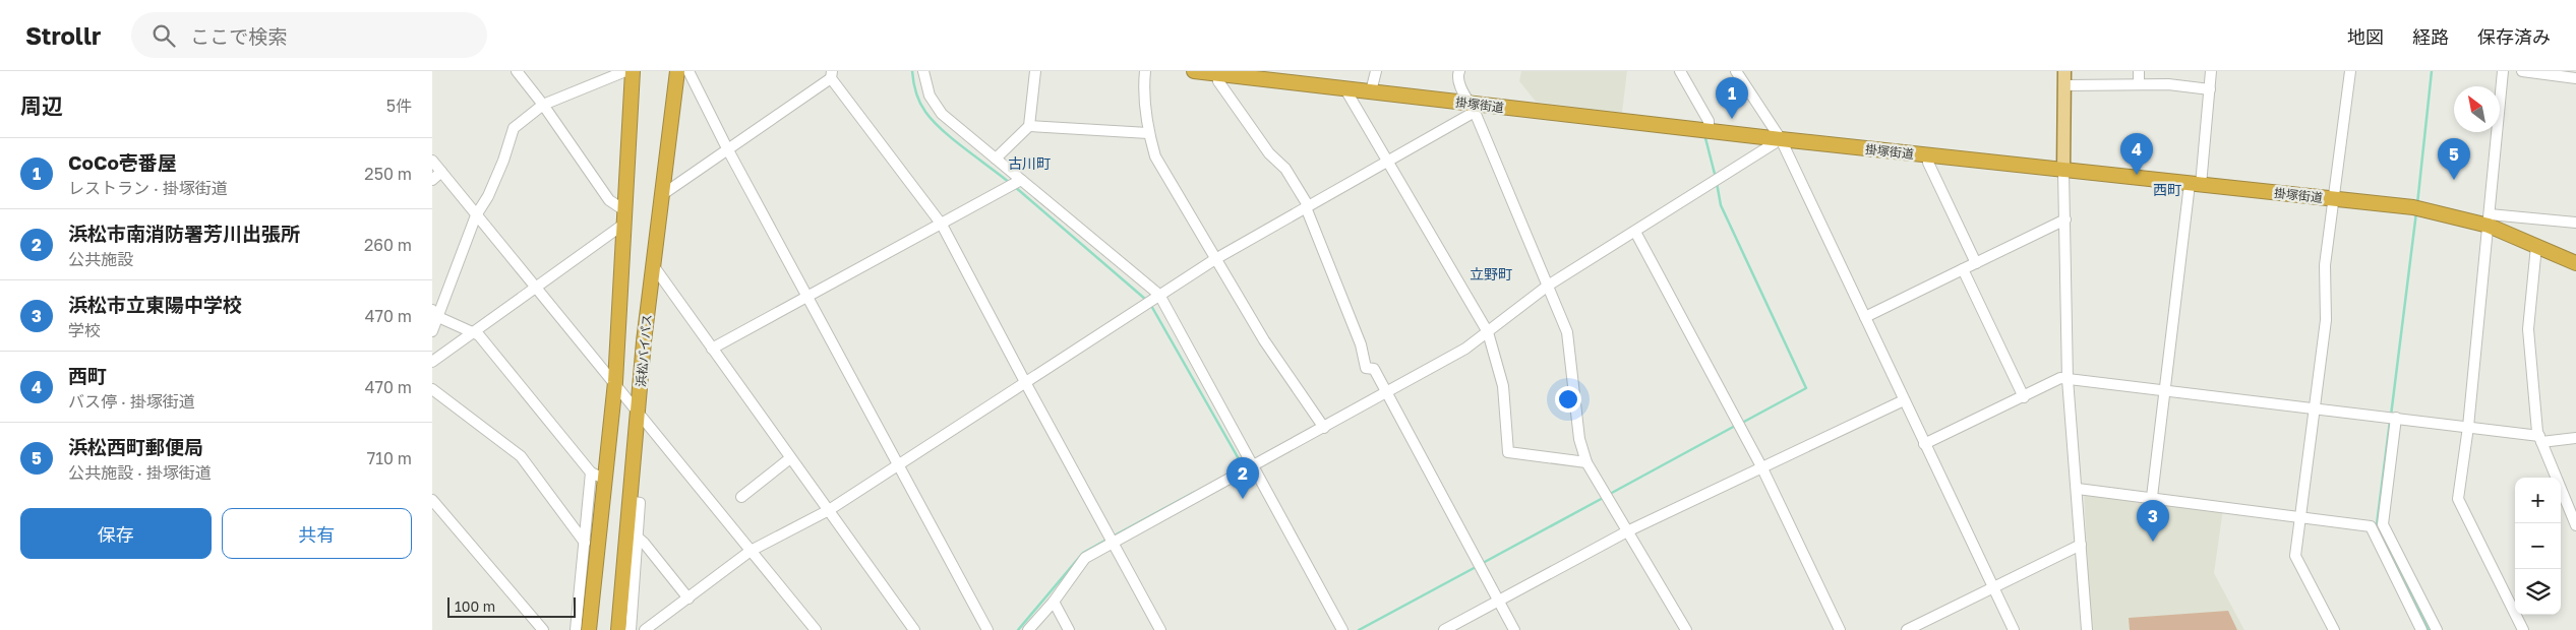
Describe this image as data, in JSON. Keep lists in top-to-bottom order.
{
  "streets": {
    "highway": ["掛塚街道", "浜松バイパス"]
  },
  "districts": ["古川町", "西町", "立野町"],
  "scale_bar": "100 m",
  "north": "top left",
  "page": {
    "header": "Strollr",
    "search": "ここで検索",
    "nav": ["地図", "経路", "保存済み"],
    "heading": ["周辺", "5件"],
    "pins": [
      "1",
      "4",
      "5",
      "2",
      "3"
    ],
    "list": [
      {
        "mark": "1",
        "name": "CoCo壱番屋",
        "note": "レストラン · 掛塚街道",
        "value": "250 m"
      },
      {
        "mark": "2",
        "name": "浜松市南消防署芳川出張所",
        "note": "公共施設",
        "value": "260 m"
      },
      {
        "mark": "3",
        "name": "浜松市立東陽中学校",
        "note": "学校",
        "value": "470 m"
      },
      {
        "mark": "4",
        "name": "西町",
        "note": "バス停 · 掛塚街道",
        "value": "470 m"
      },
      {
        "mark": "5",
        "name": "浜松西町郵便局",
        "note": "公共施設 · 掛塚街道",
        "value": "710 m"
      }
    ],
    "map_buttons": ["+", "−"],
    "buttons": ["保存", "共有"],
    "scale": "100 m"
  }
}
